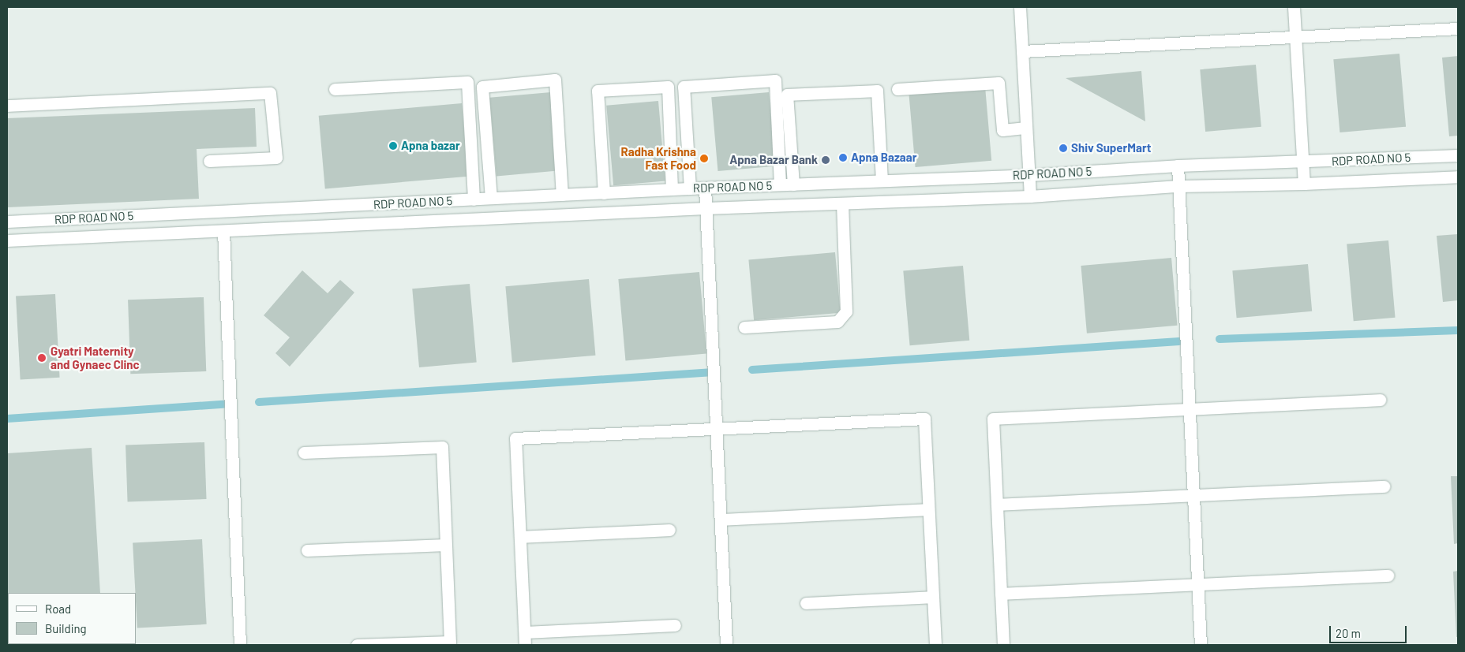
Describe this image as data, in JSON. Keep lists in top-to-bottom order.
{
  "streets": {
    "main road": ["RDP ROAD NO 5"]
  },
  "places": [
    "Apna bazar",
    "Shiv SuperMart",
    "Apna Bazaar",
    "Radha Krishna Fast Food",
    "Apna Bazar Bank",
    "Gyatri Maternity and Gynaec Clinc"
  ],
  "legend": ["Road", "Building"],
  "scale_bar": "20 m"
}
